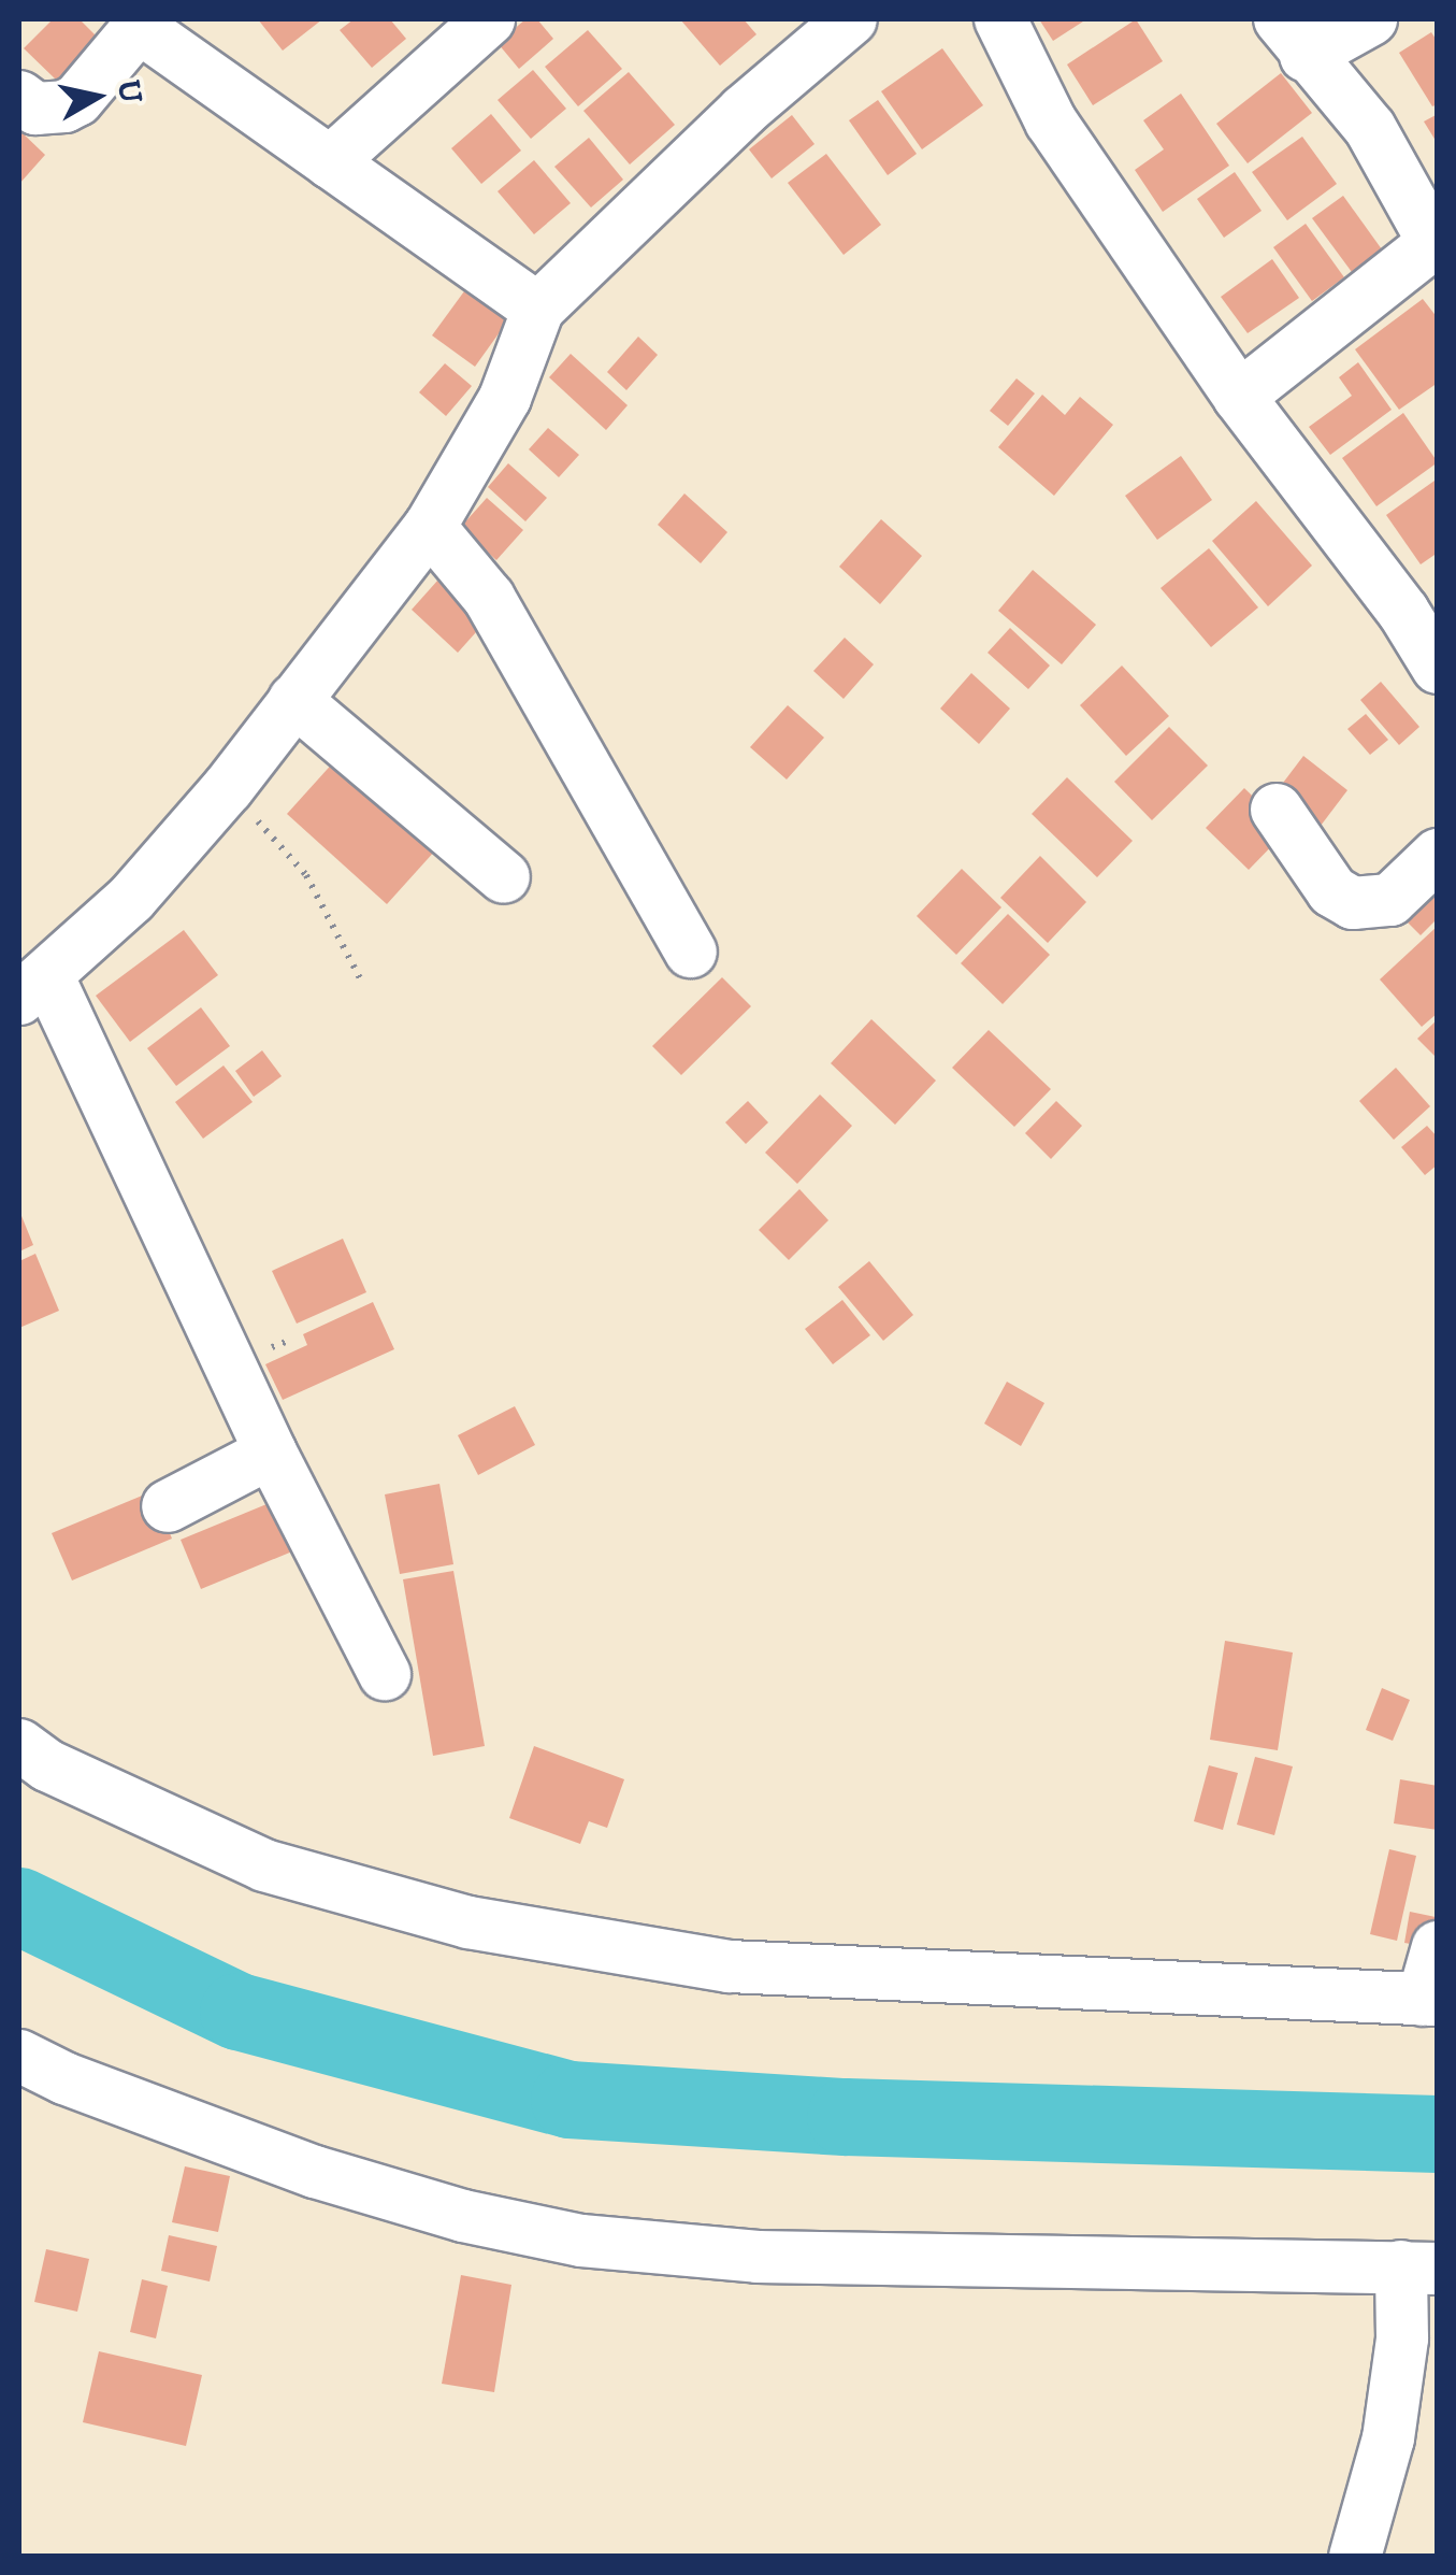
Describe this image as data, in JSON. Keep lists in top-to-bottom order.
{
  "north": "right"
}
